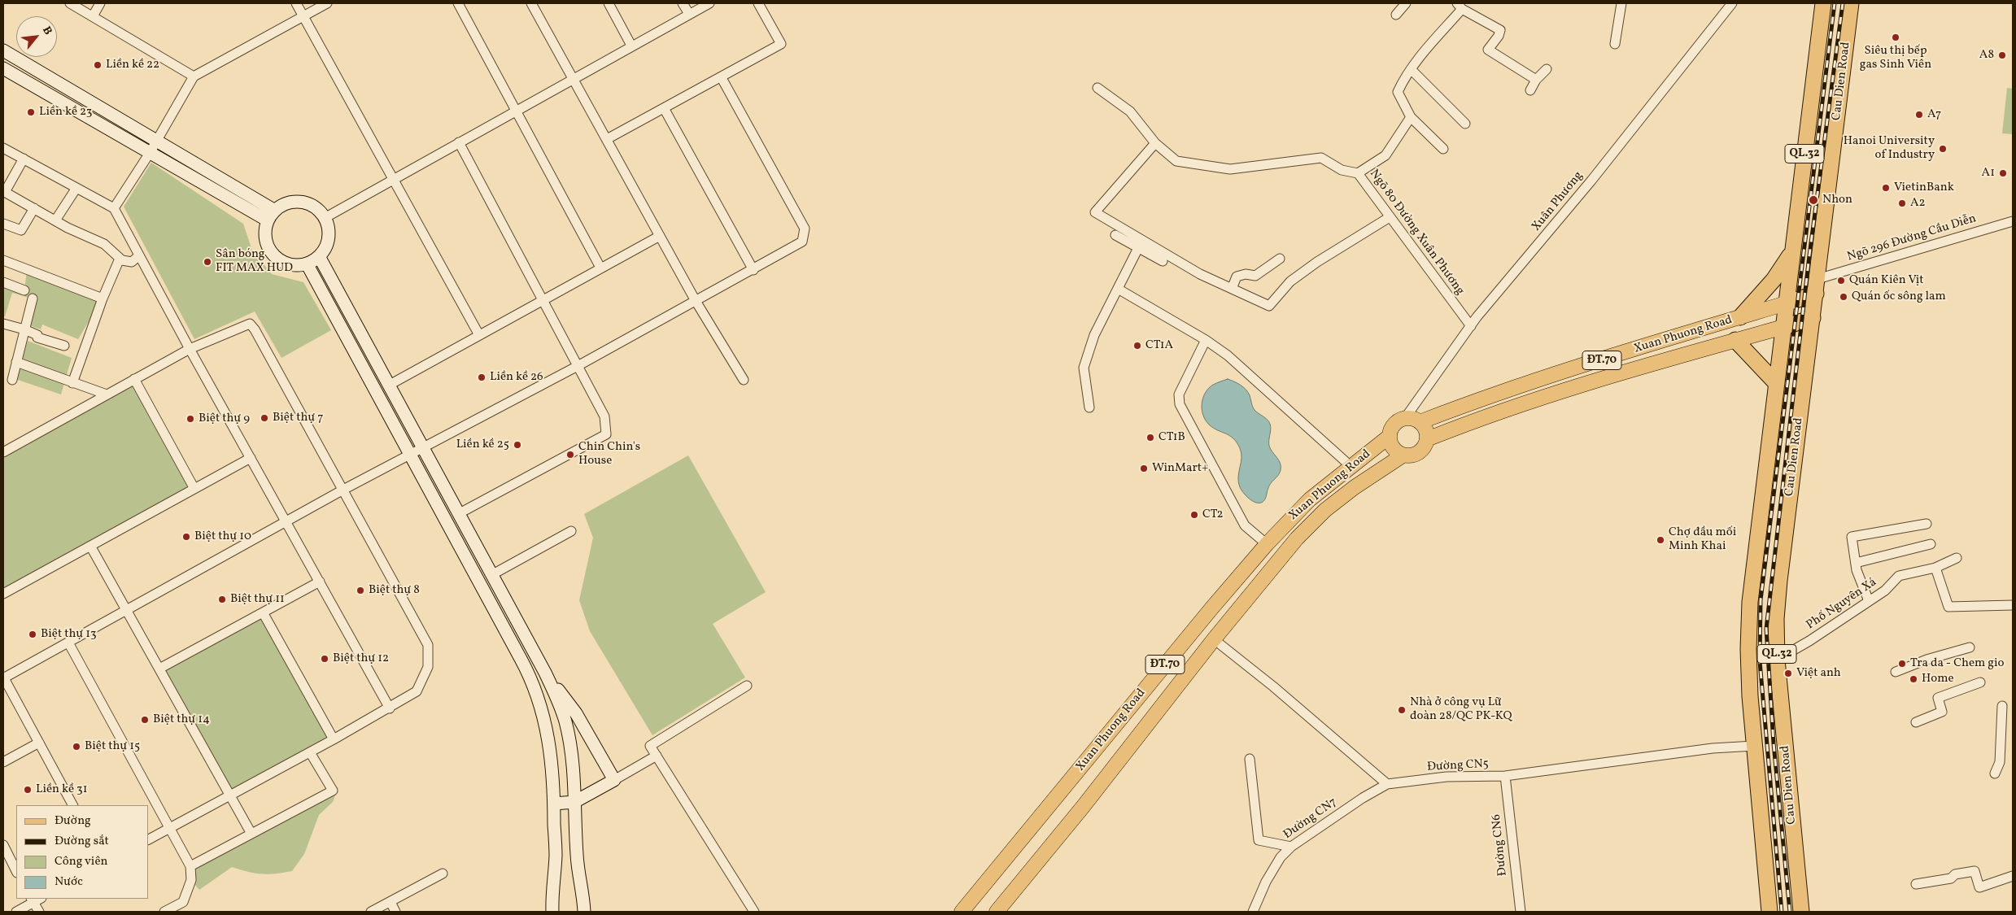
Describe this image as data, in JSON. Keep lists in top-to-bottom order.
{
  "streets": {
    "highway": ["Cau Dien Road", "QL.32", "ĐT.70"],
    "main road": ["Xuan Phuong Road"],
    "street": [
      "Xuân Phương",
      "Ngõ 80 Đường Xuân Phương",
      "Ngõ 296 Đường Cầu Diễn",
      "Phố Nguyên Xá",
      "Đường CN5",
      "Đường CN7",
      "Đường CN6"
    ]
  },
  "crossings": [
    ["Cau Dien Road", "Ngõ 296 Đường Cầu Diễn"],
    ["Cau Dien Road", "Xuan Phuong Road"],
    ["Cau Dien Road", "ĐT.70"],
    ["Cau Dien Road", "Phố Nguyên Xá"],
    ["Cau Dien Road", "Đường CN5"],
    ["Xuân Phương", "Ngõ 80 Đường Xuân Phương"],
    ["Xuân Phương", "Xuan Phuong Road"],
    ["Ngõ 296 Đường Cầu Diễn", "ĐT.70"],
    ["Xuan Phuong Road", "ĐT.70"],
    ["Đường CN5", "Đường CN7"],
    ["Đường CN5", "Đường CN6"]
  ],
  "places": [
    "Siêu thị bếp gas Sinh Viên",
    "A8",
    "Liền kề 22",
    "Liền kề 23",
    "A7",
    "Hanoi University of Industry",
    "A1",
    "VietinBank",
    "Nhon",
    "A2",
    "Sân bóng FIT MAX HUD",
    "Quán Kiên Vịt",
    "Quán ốc sông lam",
    "CT1A",
    "Liền kề 26",
    "Biệt thự 7",
    "Biệt thự 9",
    "CT1B",
    "Liền kề 25",
    "Chin Chin's House",
    "WinMart+",
    "CT2",
    "Biệt thự 10",
    "Chợ đầu mối Minh Khai",
    "Biệt thự 8",
    "Biệt thự 11",
    "Biệt thự 13",
    "Biệt thự 12",
    "Tra da - Chem gio",
    "Việt anh",
    "Home",
    "Nhà ở công vụ Lữ đoàn 28/QC PK-KQ",
    "Biệt thự 14",
    "Biệt thự 15",
    "Liền kề 31"
  ],
  "legend": [
    "Đường",
    "Đường sắt",
    "Công viên",
    "Nước"
  ],
  "north": "top right"
}
